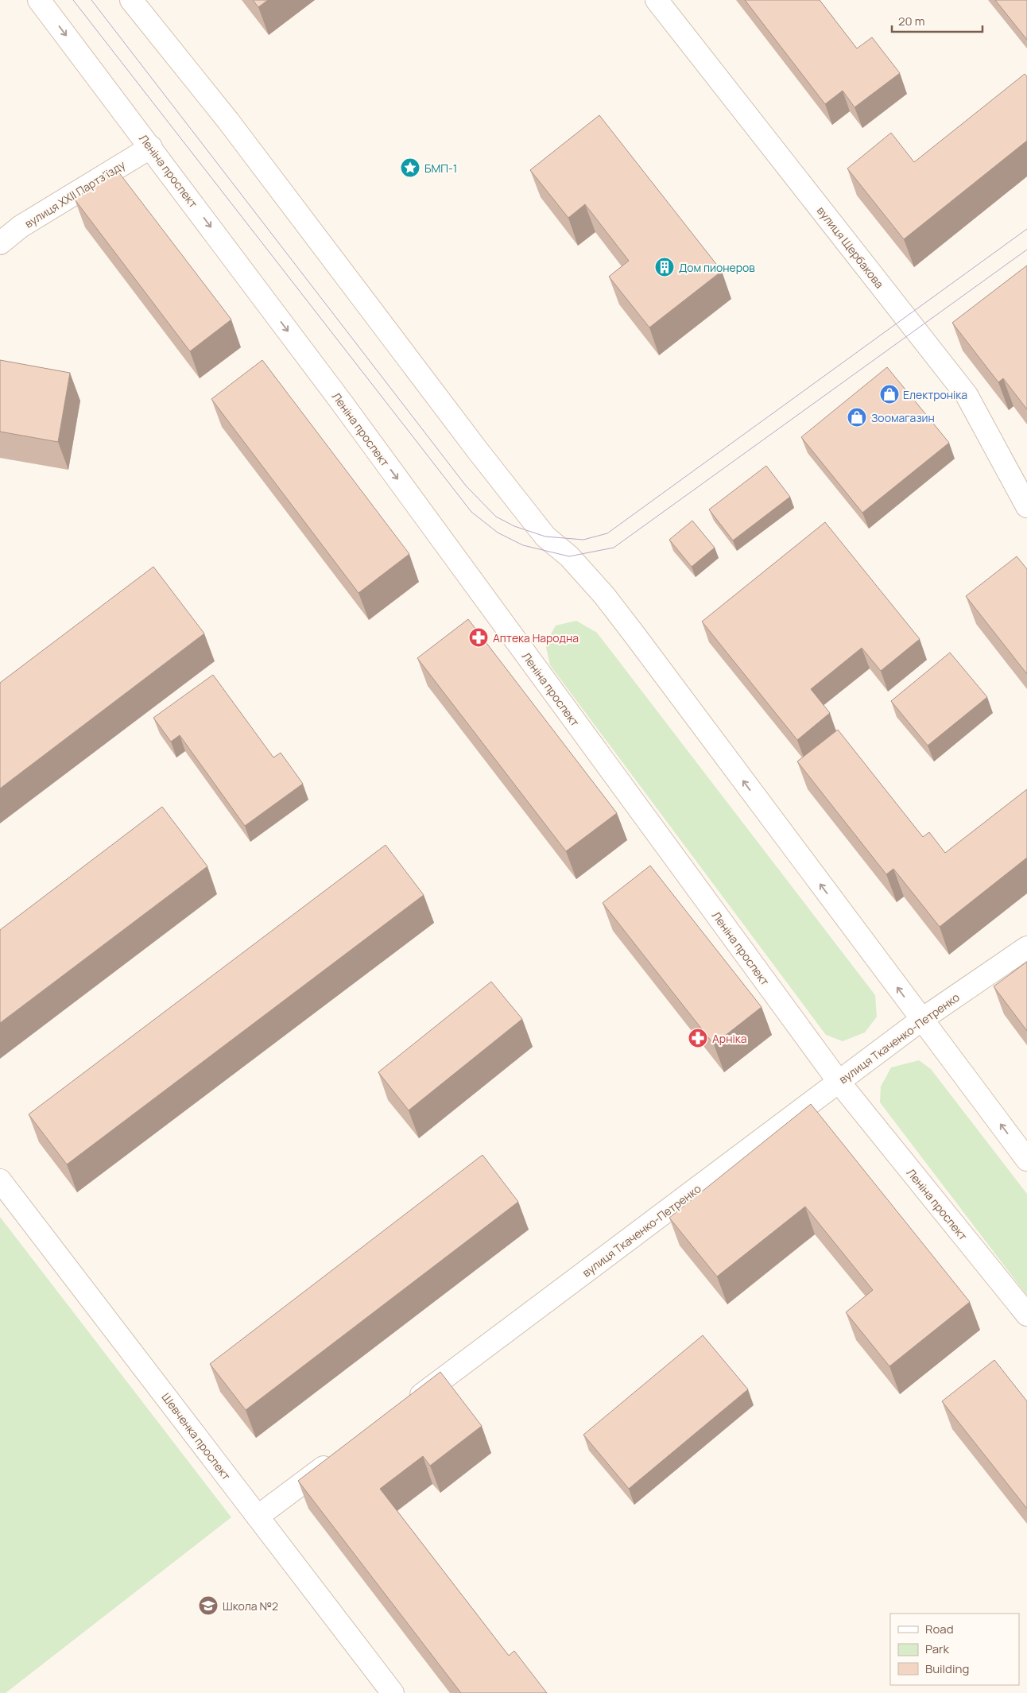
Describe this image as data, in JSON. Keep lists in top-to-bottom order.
{
  "streets": {
    "street": [
      "Леніна проспект",
      "вулиця XXII Партз'їзду",
      "вулиця Щербакова",
      "вулиця Ткаченко-Петренко",
      "Шевченка проспект"
    ]
  },
  "crossings": [
    ["Леніна проспект", "вулиця XXII Партз'їзду"],
    ["Леніна проспект", "вулиця Ткаченко-Петренко"]
  ],
  "places": {
    "place": ["БМП-1"],
    "building": ["Дом пионеров"],
    "shop": ["Електроніка", "Зоомагазин"],
    "pharmacy": ["Аптека Народна", "Арніка"],
    "school or university": ["Школа №2"]
  },
  "legend": ["Road", "Park", "Building"],
  "scale_bar": "20 m"
}
